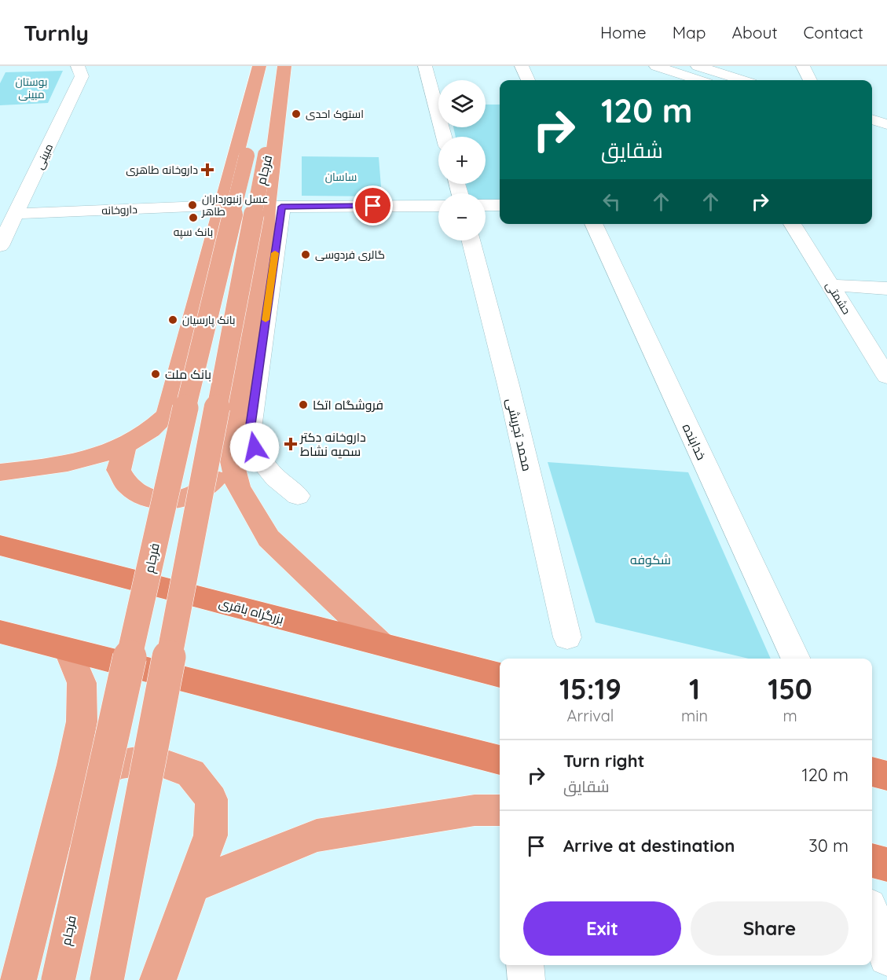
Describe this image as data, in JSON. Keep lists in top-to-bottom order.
{
  "streets": {
    "highway": ["بزرگراه باقری"],
    "main road": ["فرجام"],
    "street": [
      "مبینی",
      "داروخانه",
      "حشمتی",
      "محمد تجریشی",
      "خدابنده"
    ]
  },
  "crossings": [
    ["مبینی", "داروخانه"]
  ],
  "parks": ["بوستان مبینی", "ساسان", "شکوفه"],
  "places": {
    "other": [
      "استوک احدی",
      "عسل زنبورداران طاهر",
      "بانک سپه",
      "گالری فردوسی",
      "بانک پارسیان",
      "بانک ملت",
      "فروشگاه اتکا"
    ],
    "health": ["داروخانه طاهری", "داروخانه دکتر سمیه نشاط"]
  },
  "page": {
    "header": "Turnly",
    "nav": [
      "Home",
      "Map",
      "About",
      "Contact"
    ],
    "map_buttons": ["+", "−"],
    "turn": ["120 m", "شقایق"],
    "eta": [
      "15:19",
      "Arrival",
      "1",
      "min",
      "150",
      "m"
    ],
    "list": [
      {
        "name": "Turn right",
        "note": "شقایق",
        "value": "120 m"
      },
      {
        "name": "Arrive at destination",
        "value": "30 m"
      }
    ],
    "buttons": ["Exit", "Share"]
  }
}
